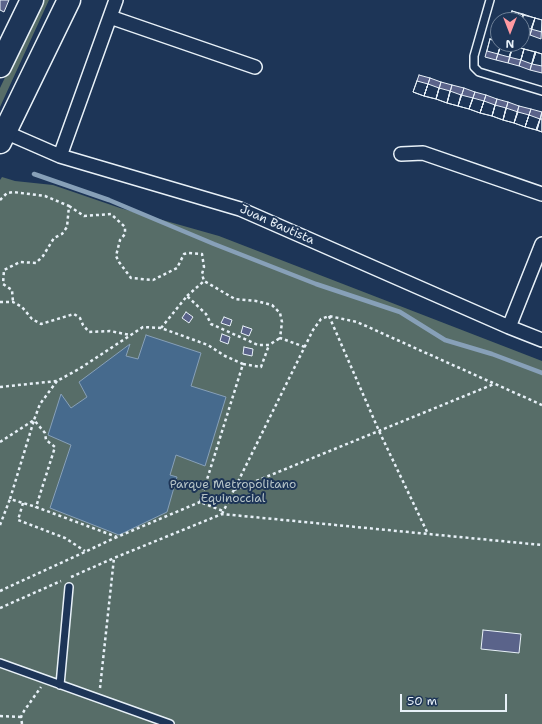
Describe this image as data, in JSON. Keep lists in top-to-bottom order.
{
  "streets": {
    "street": ["Juan Bautista"]
  },
  "parks": ["Parque Metropolitano Equinoccial"],
  "scale_bar": "50 m",
  "north": "bottom"
}
